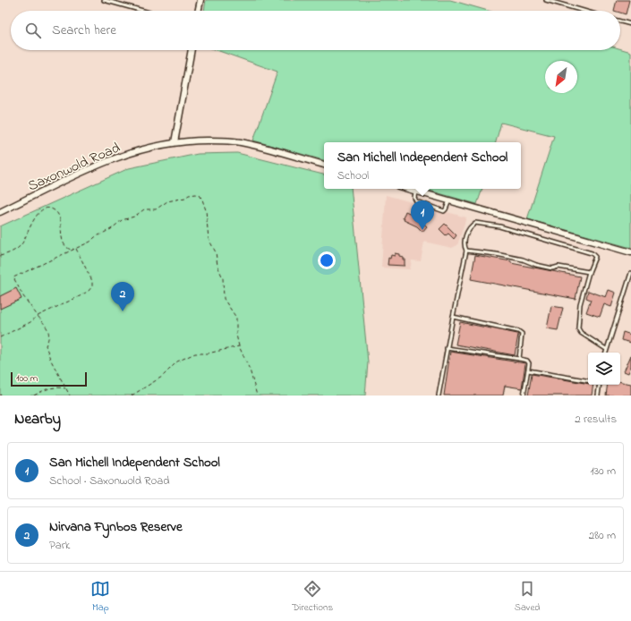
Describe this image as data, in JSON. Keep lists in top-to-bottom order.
{
  "streets": {
    "street": ["Saxonwold Road"]
  },
  "scale_bar": "100 m",
  "north": "bottom left",
  "page": {
    "search": "Search here",
    "popup": ["San Michell Independent School", "School"],
    "pins": ["1", "2"],
    "scale": "100 m",
    "heading": ["Nearby", "2 results"],
    "list": [
      {
        "mark": "1",
        "name": "San Michell Independent School",
        "note": "School · Saxonwold Road",
        "value": "130 m"
      },
      {
        "mark": "2",
        "name": "Nirvana Fynbos Reserve",
        "note": "Park",
        "value": "280 m"
      }
    ],
    "nav": ["Map", "Directions", "Saved"]
  }
}
